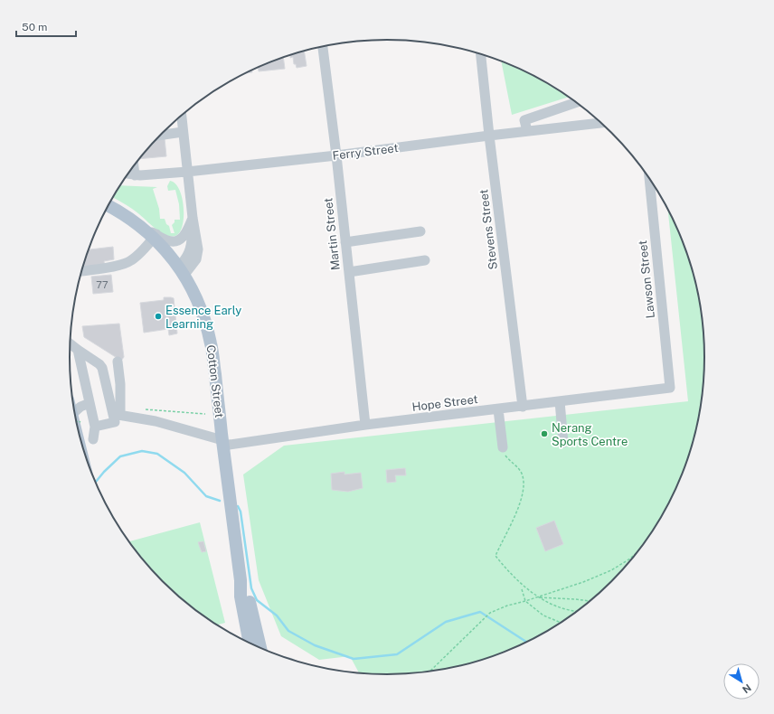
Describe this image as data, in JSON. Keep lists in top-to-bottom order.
{
  "streets": {
    "main road": ["Cotton Street"],
    "street": [
      "Ferry Street",
      "Stevens Street",
      "Martin Street",
      "Lawson Street",
      "Hope Street"
    ]
  },
  "crossings": [
    ["Ferry Street", "Stevens Street"],
    ["Ferry Street", "Martin Street"],
    ["Stevens Street", "Hope Street"],
    ["Martin Street", "Hope Street"],
    ["Lawson Street", "Hope Street"],
    ["Cotton Street", "Hope Street"]
  ],
  "places": ["Essence Early Learning", "Nerang Sports Centre"],
  "house_numbers": ["77"],
  "scale_bar": "50 m",
  "north": "bottom right"
}
